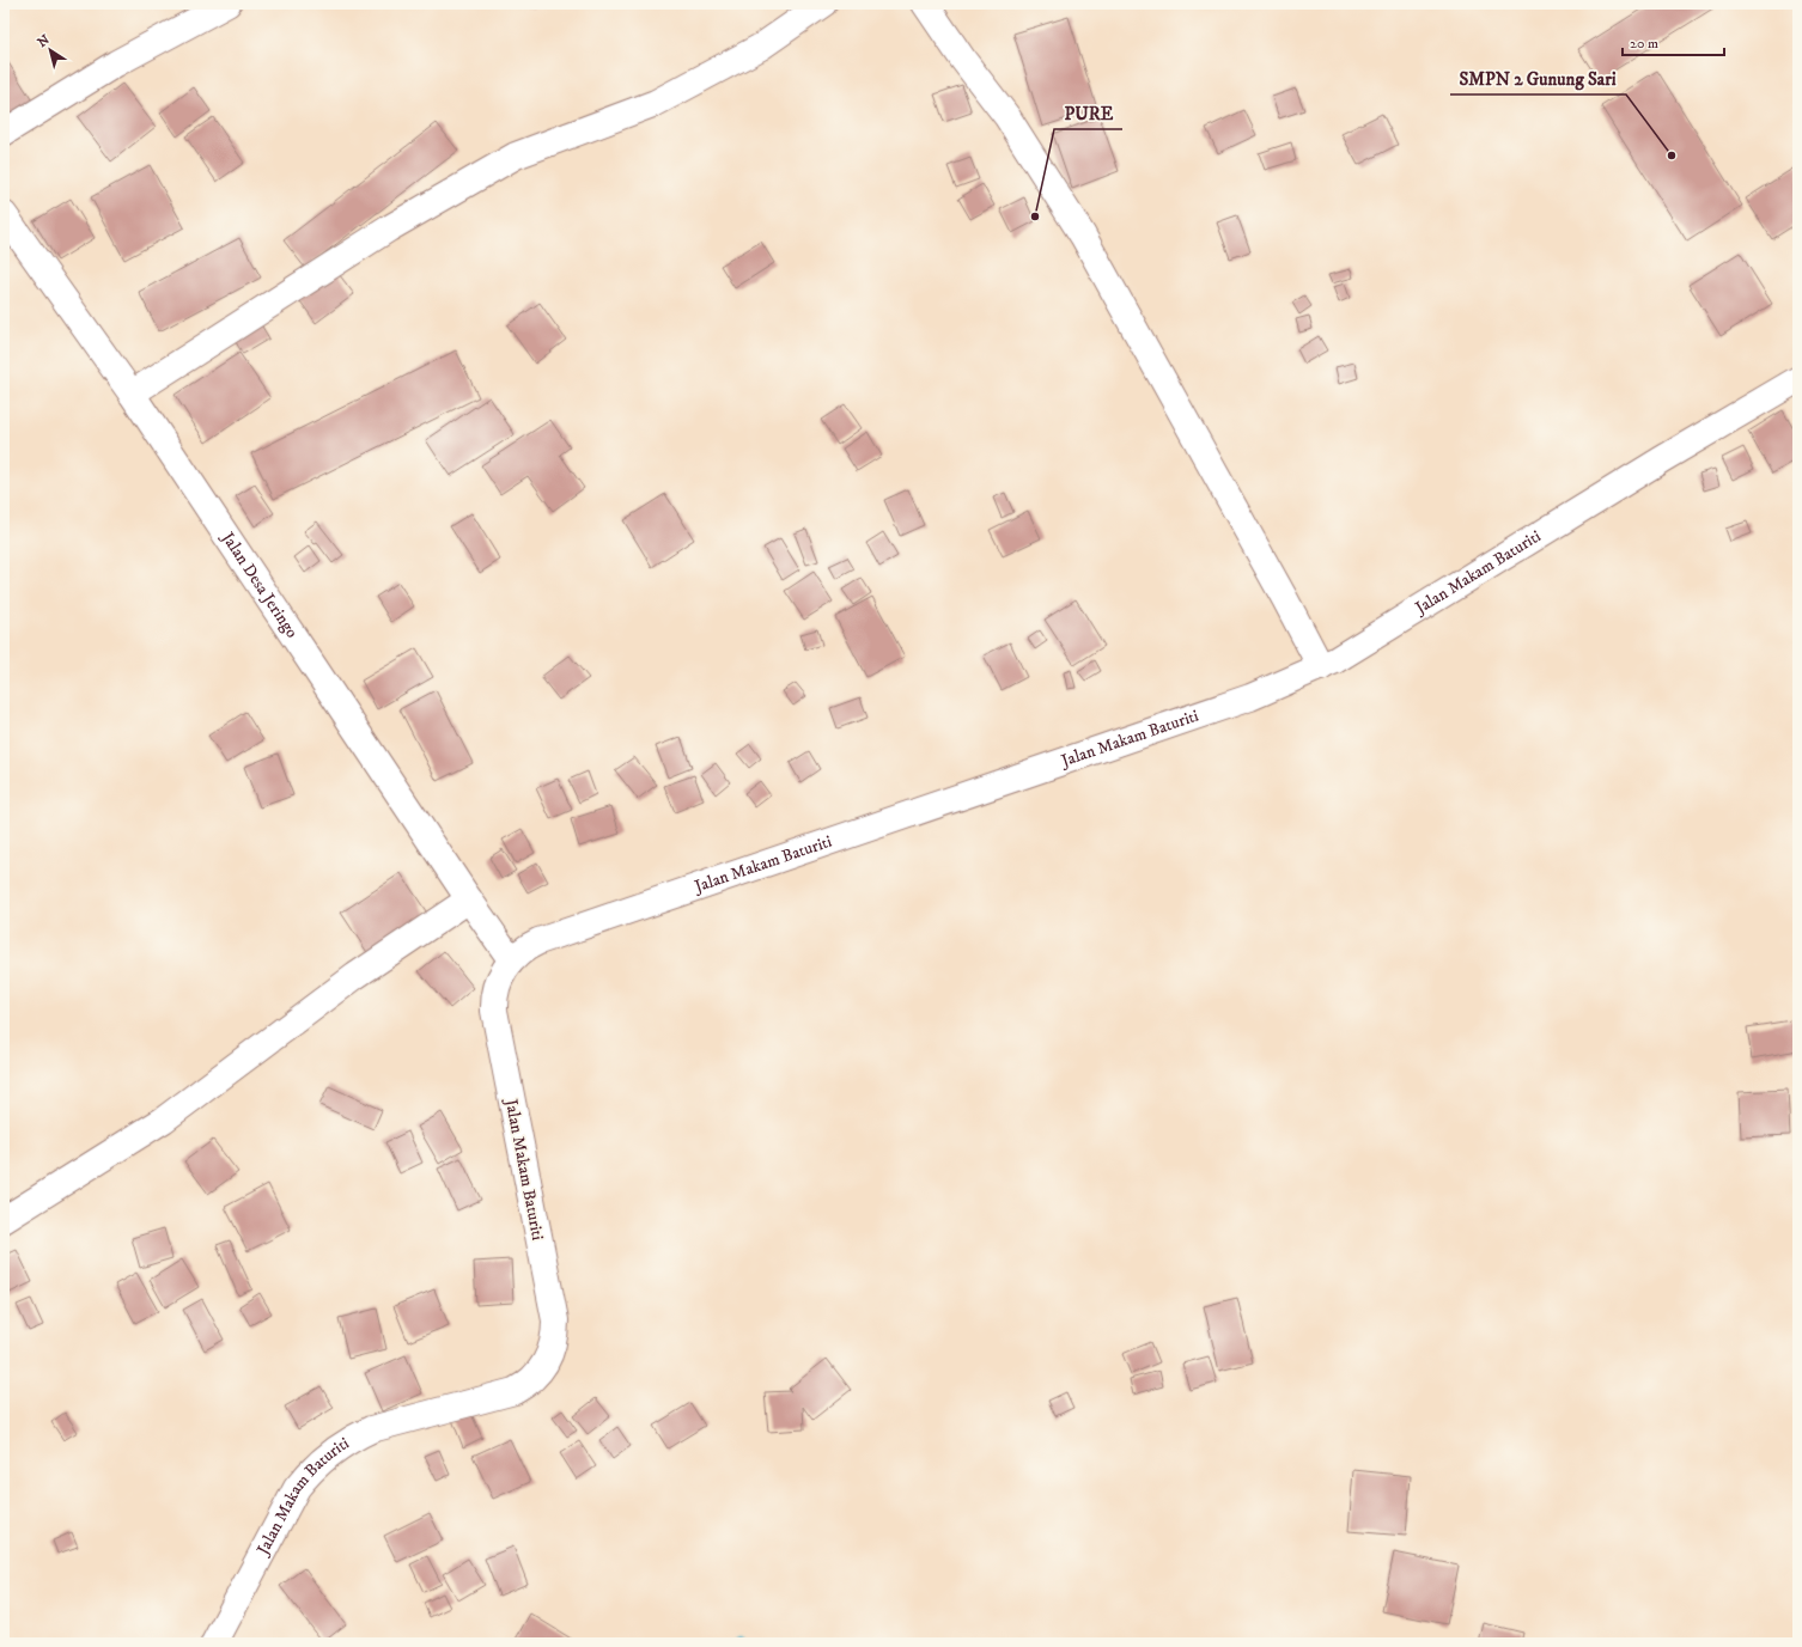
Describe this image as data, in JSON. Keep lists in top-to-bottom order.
{
  "streets": {
    "street": ["Jalan Makam Baturiti", "Jalan Desa Jeringo"]
  },
  "crossings": [
    ["Jalan Makam Baturiti", "Jalan Desa Jeringo"]
  ],
  "places": ["SMPN 2 Gunung Sari", "PURE"],
  "scale_bar": "20 m",
  "north": "top left"
}
